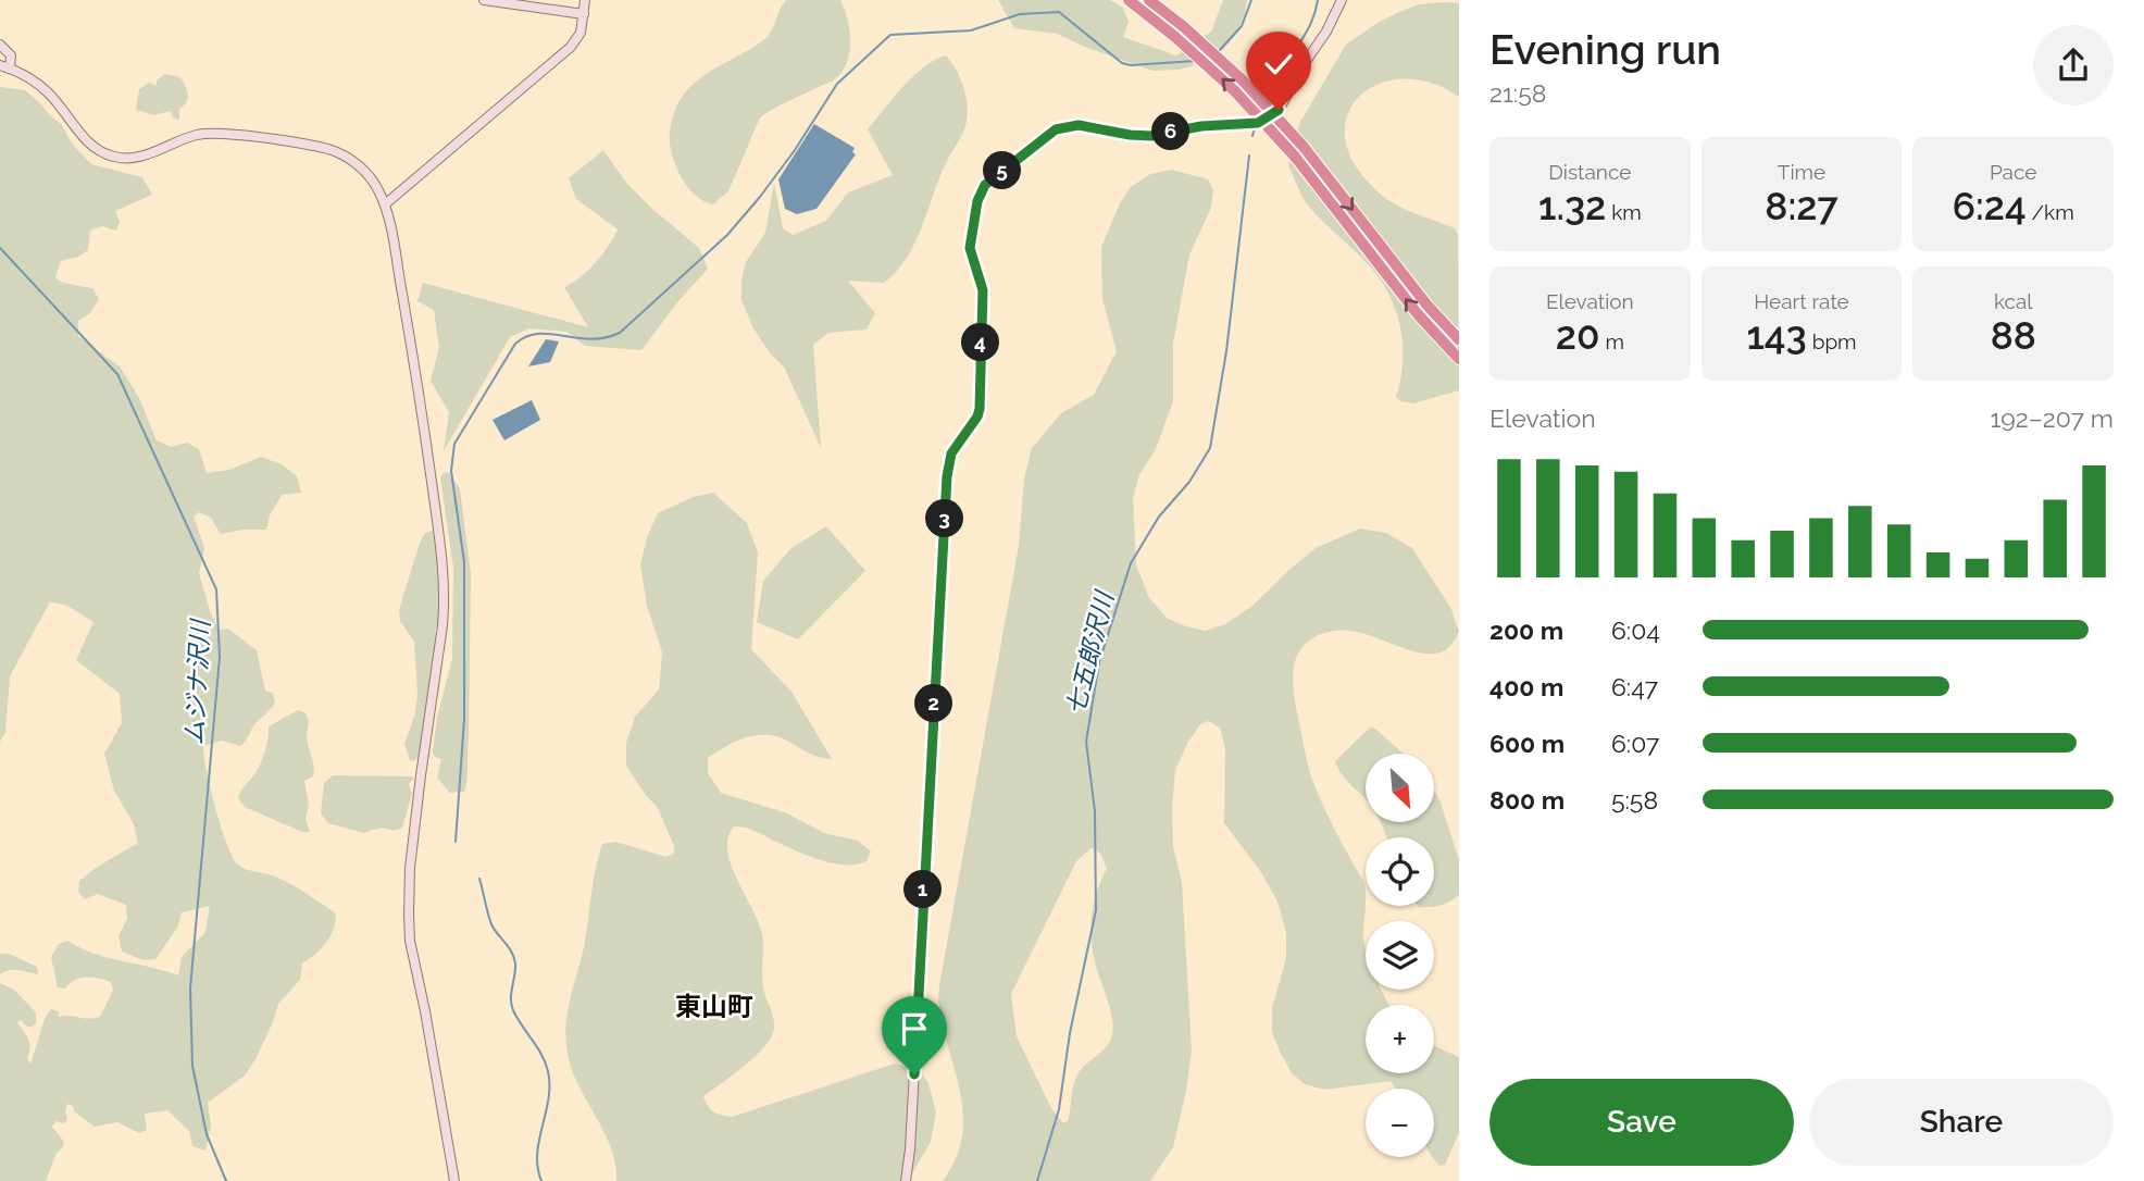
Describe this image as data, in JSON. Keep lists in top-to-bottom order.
{
  "districts": ["東山町"],
  "water": ["七五郎沢川", "ムジナ沢川"],
  "north": "bottom right",
  "page": {
    "heading": ["Evening run", "21:58"],
    "pins": [
      "6",
      "5",
      "4",
      "3",
      "2",
      "1"
    ],
    "stats": [
      ["Distance", "1.32 km"],
      ["Time", "8:27"],
      ["Pace", "6:24 /km"],
      ["Elevation", "20 m"],
      ["Heart rate", "143 bpm"],
      ["kcal", "88"]
    ],
    "chart": ["Elevation", "192–207 m"],
    "list": [
      {
        "name": "200 m",
        "note": "6:04"
      },
      {
        "name": "400 m",
        "note": "6:47"
      },
      {
        "name": "600 m",
        "note": "6:07"
      },
      {
        "name": "800 m",
        "note": "5:58"
      }
    ],
    "map_buttons": ["+", "−"],
    "buttons": ["Save", "Share"]
  }
}
